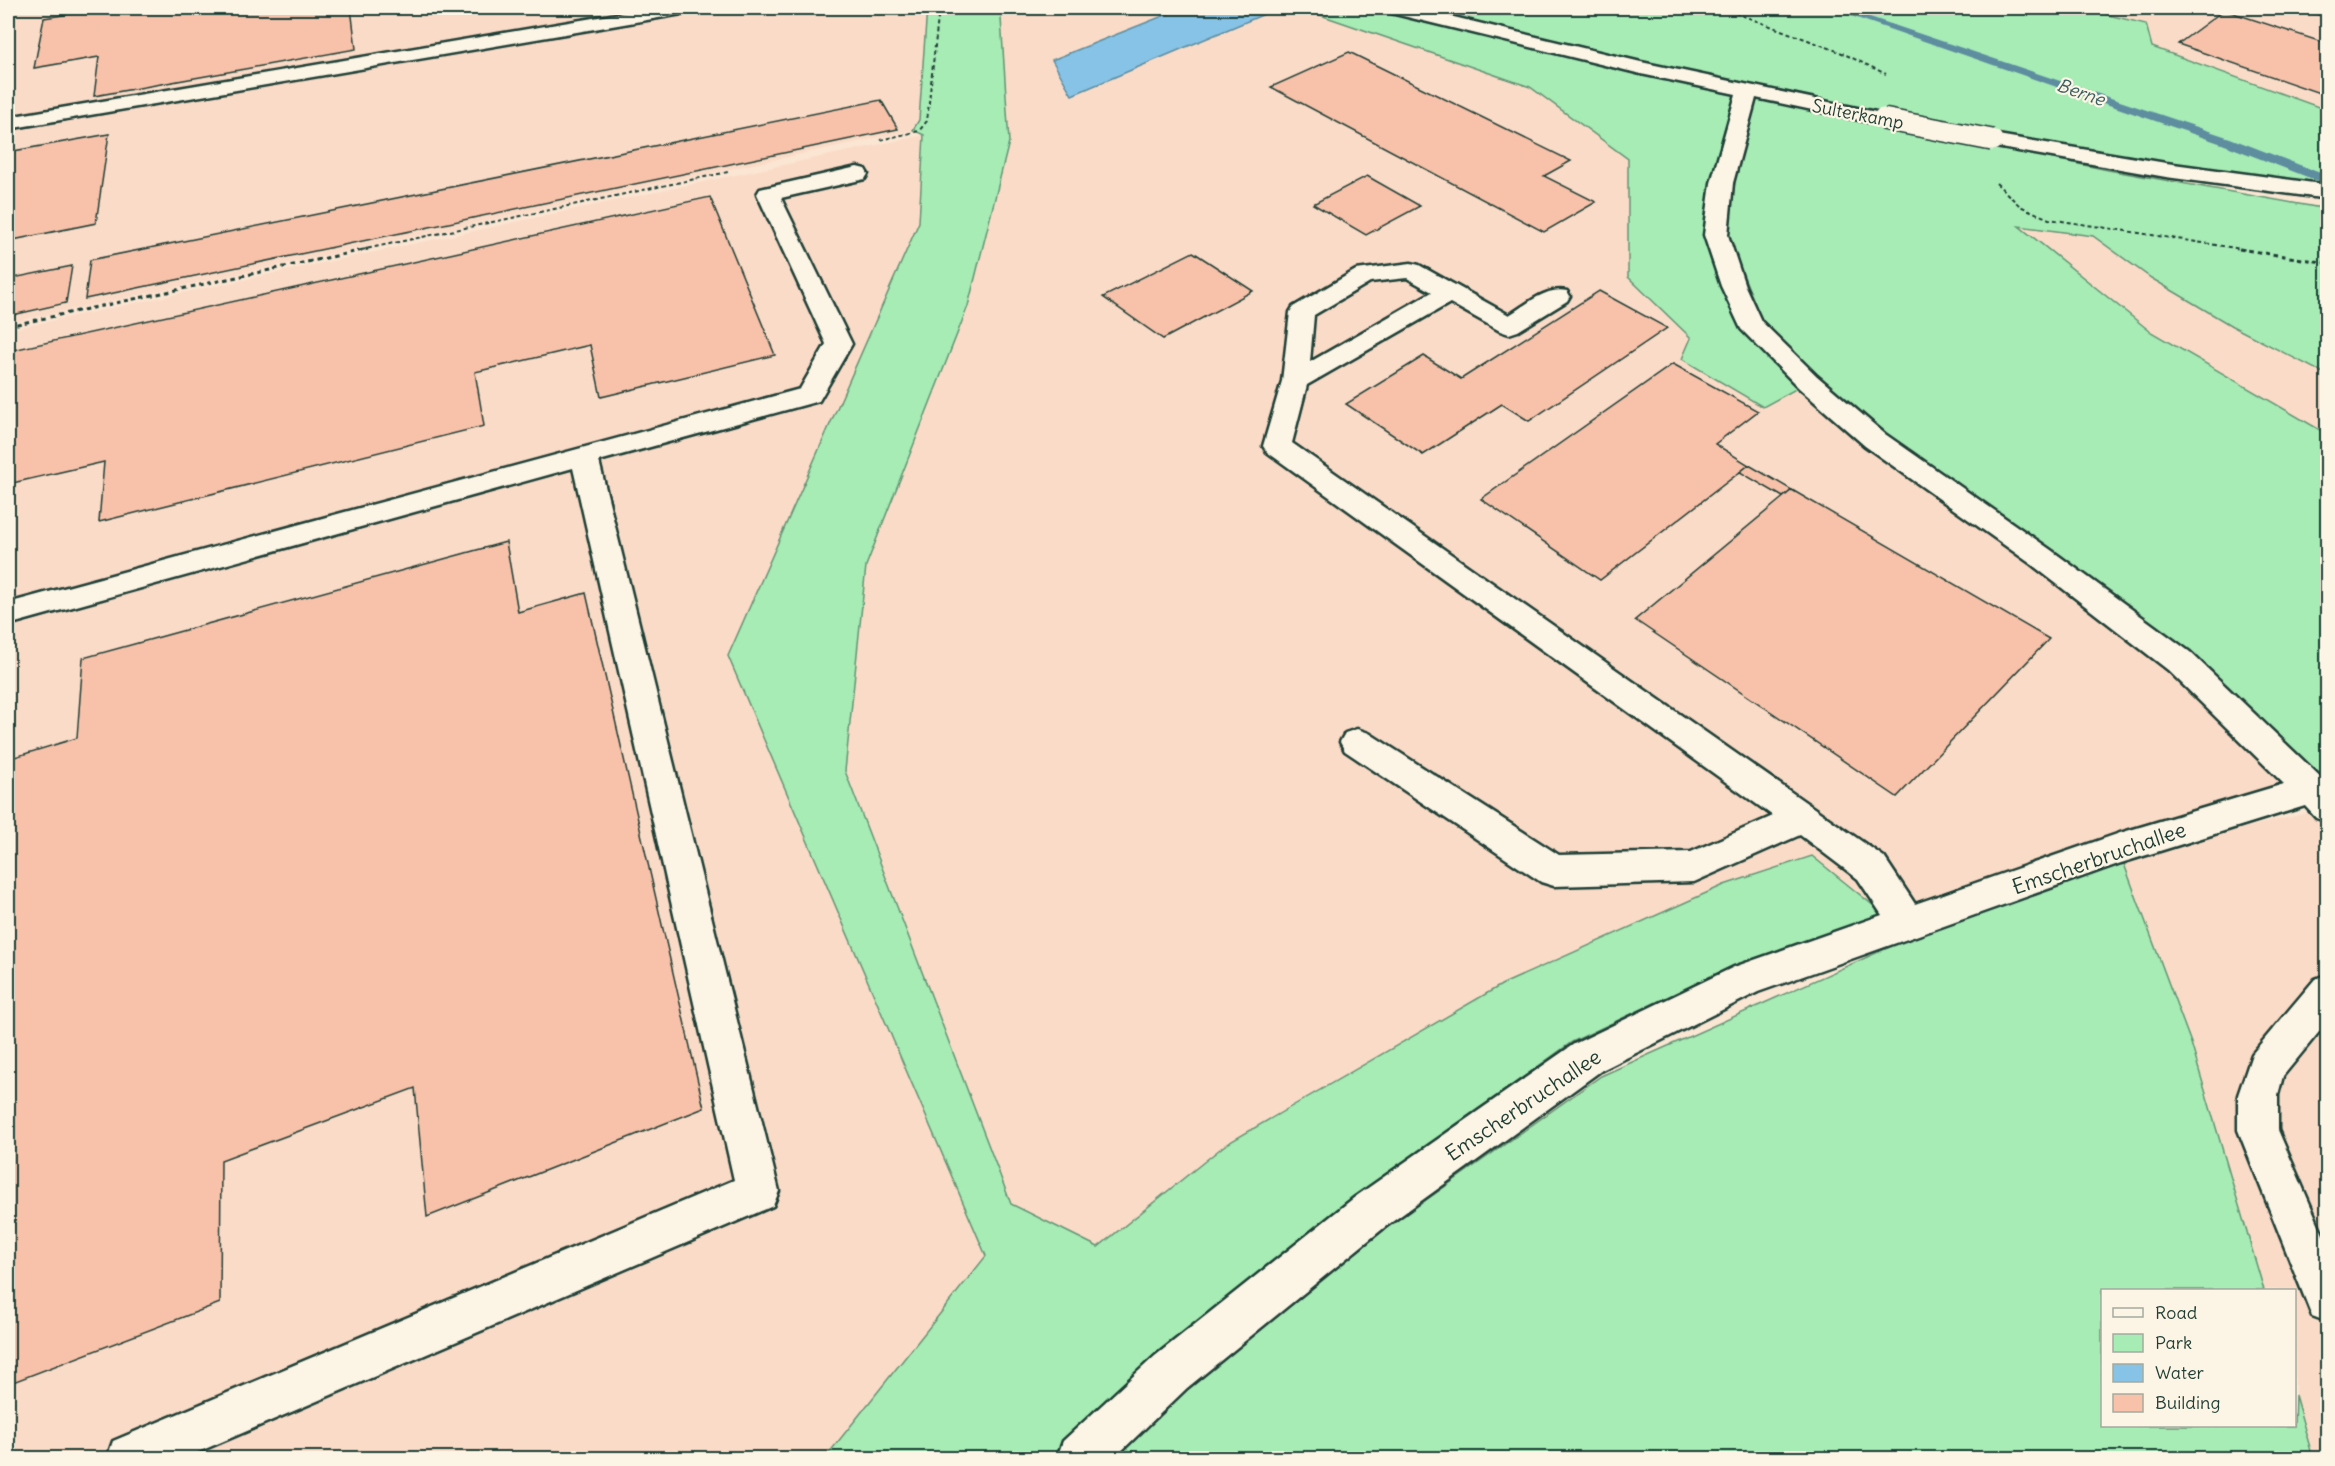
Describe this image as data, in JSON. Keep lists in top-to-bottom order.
{
  "streets": {
    "street": ["Sulterkamp", "Emscherbruchallee"]
  },
  "crossings": [
    ["Sulterkamp", "Emscherbruchallee"]
  ],
  "water": ["Berne"],
  "legend": [
    "Road",
    "Park",
    "Water",
    "Building"
  ]
}
